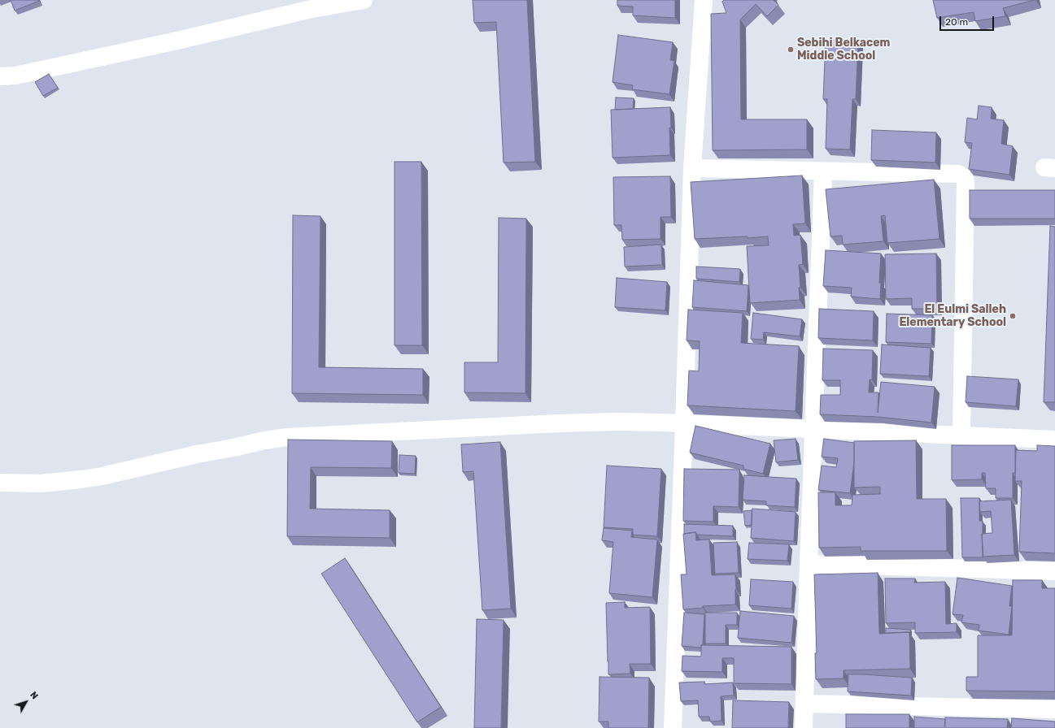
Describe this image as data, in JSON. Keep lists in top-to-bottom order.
{
  "places": ["Sebihi Belkacem Middle School", "El Eulmi Salleh Elementary School"],
  "scale_bar": "20 m",
  "north": "top right"
}
